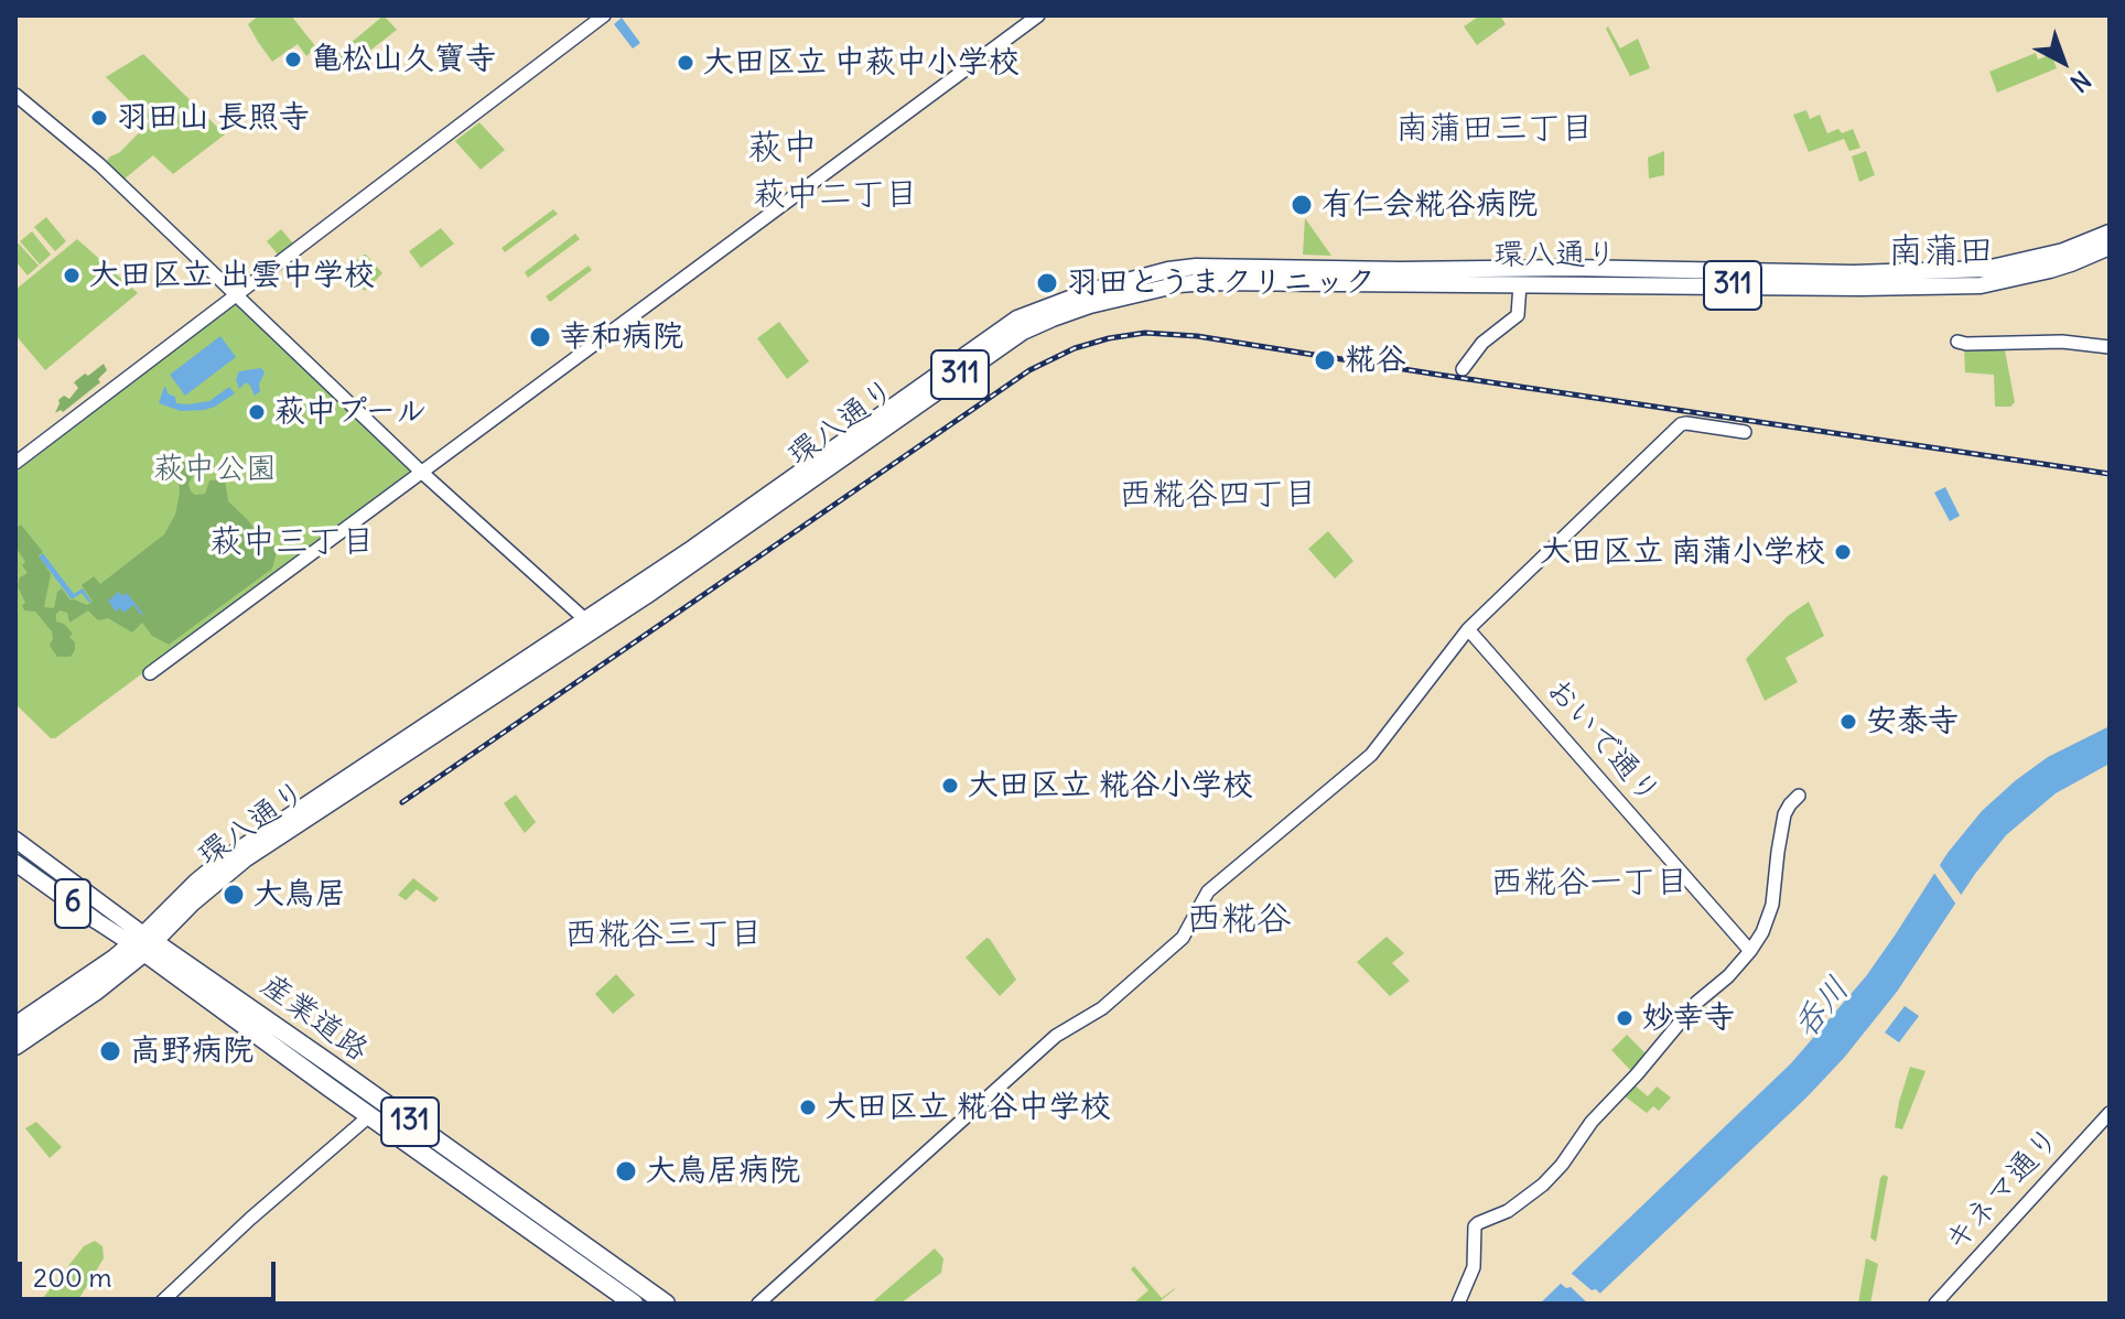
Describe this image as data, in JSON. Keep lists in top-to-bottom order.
{
  "streets": {
    "highway": ["環八通り", "産業道路", "131"],
    "main road": ["311", "6"],
    "street": ["おいで通り", "キネマ通り"]
  },
  "crossings": [
    ["環八通り", "産業道路"]
  ],
  "districts": [
    "南蒲田三丁目",
    "萩中",
    "萩中二丁目",
    "南蒲田",
    "西糀谷四丁目",
    "萩中三丁目",
    "西糀谷一丁目",
    "西糀谷",
    "西糀谷三丁目"
  ],
  "water": ["呑川"],
  "parks": ["萩中公園"],
  "places": [
    "亀松山久寶寺",
    "大田区立 中萩中小学校",
    "羽田山 長照寺",
    "有仁会糀谷病院",
    "大田区立 出雲中学校",
    "羽田とうまクリニック",
    "幸和病院",
    "糀谷",
    "萩中プール",
    "大田区立 南蒲小学校",
    "安泰寺",
    "大田区立 糀谷小学校",
    "大鳥居",
    "妙幸寺",
    "高野病院",
    "大田区立 糀谷中学校",
    "大鳥居病院"
  ],
  "scale_bar": "200 m",
  "north": "bottom right"
}
